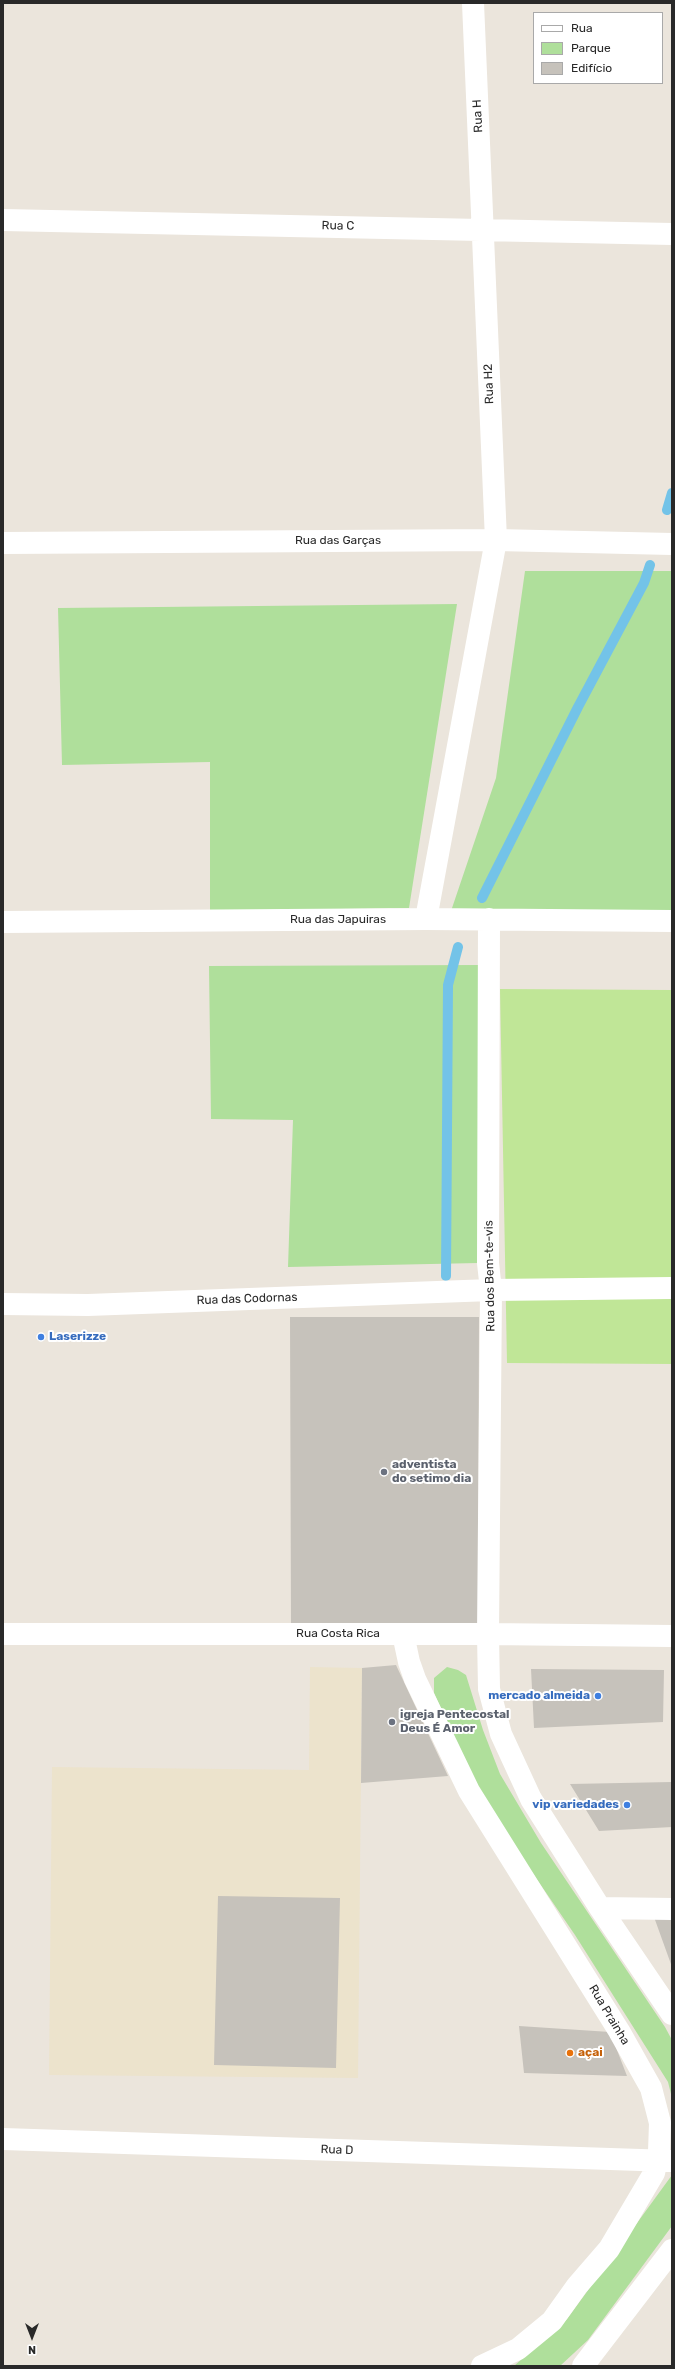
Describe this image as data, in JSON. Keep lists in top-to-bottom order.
{
  "streets": {
    "street": [
      "Rua H",
      "Rua C",
      "Rua H2",
      "Rua das Garças",
      "Rua das Japuiras",
      "Rua dos Bem-te-vis",
      "Rua das Codornas",
      "Rua Costa Rica",
      "Rua Prainha",
      "Rua D"
    ]
  },
  "crossings": [
    ["Rua H", "Rua C"],
    ["Rua H", "Rua H2"],
    ["Rua C", "Rua H2"],
    ["Rua H2", "Rua das Garças"],
    ["Rua H2", "Rua das Japuiras"],
    ["Rua das Japuiras", "Rua dos Bem-te-vis"],
    ["Rua dos Bem-te-vis", "Rua das Codornas"],
    ["Rua dos Bem-te-vis", "Rua Costa Rica"],
    ["Rua Costa Rica", "Rua Prainha"],
    ["Rua Prainha", "Rua D"]
  ],
  "places": [
    "Laserizze",
    "adventista do setimo dia",
    "mercado almeida",
    "igreja Pentecostal Deus É Amor",
    "vip variedades",
    "açai"
  ],
  "legend": ["Rua", "Parque", "Edifício"],
  "north": "bottom"
}
